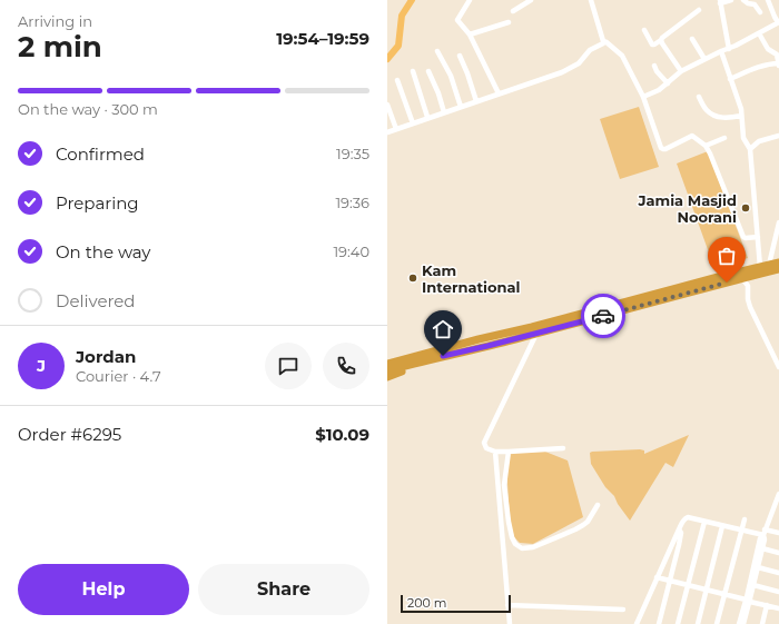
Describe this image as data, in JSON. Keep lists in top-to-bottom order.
{
  "places": ["Jamia Masjid Noorani", "Kam International"],
  "scale_bar": "200 m",
  "page": {
    "heading": ["2 min", "Arriving in", "19:54–19:59"],
    "panel": [
      "Jordan",
      "Courier · 4.7",
      "Order #6295",
      "$10.09"
    ],
    "bar": "On the way · 300 m",
    "list": [
      ["Confirmed", "19:35"],
      ["Preparing", "19:36"],
      ["On the way", "19:40"],
      "Delivered"
    ],
    "round": "J",
    "buttons": ["Help", "Share"],
    "scale": "200 m"
  }
}
